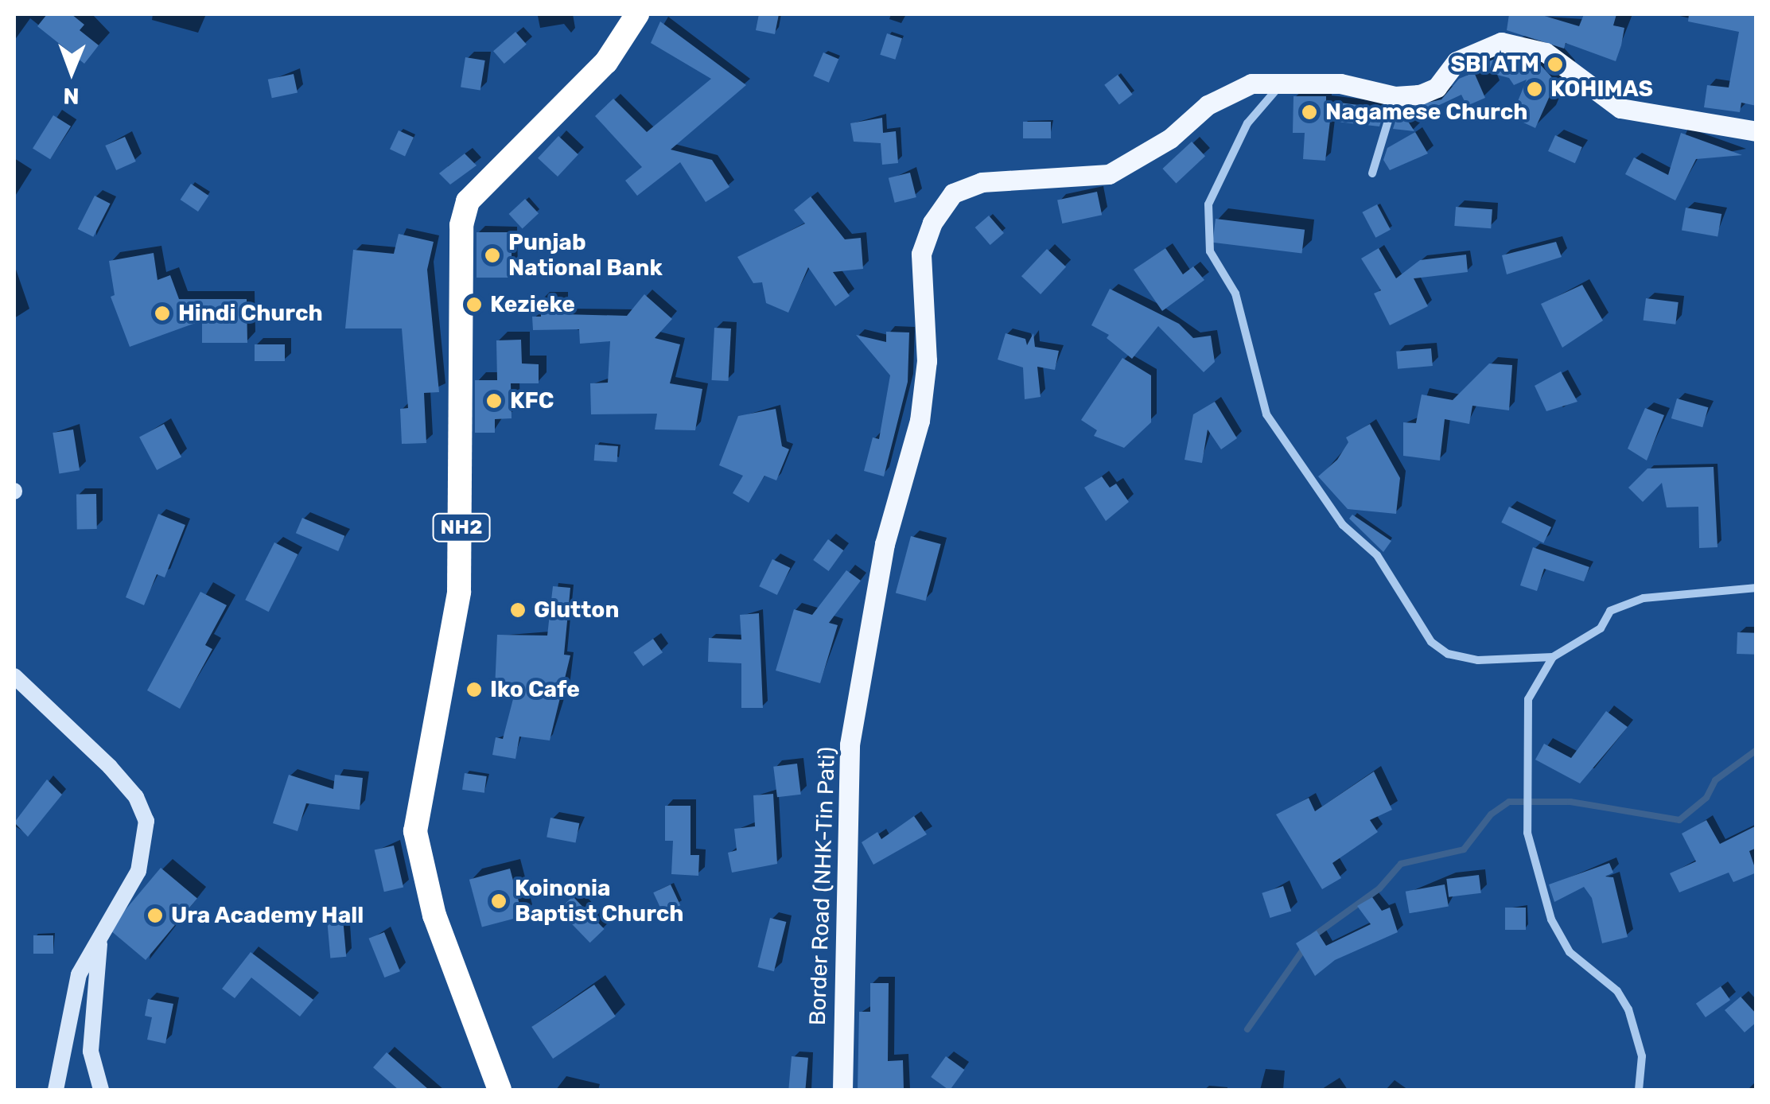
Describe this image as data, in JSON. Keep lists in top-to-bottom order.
{
  "streets": {
    "highway": ["NH2"],
    "main road": ["Border Road (NHK-Tin Pati)"]
  },
  "places": [
    "SBI ATM",
    "KOHIMAS",
    "Nagamese Church",
    "Punjab National Bank",
    "Kezieke",
    "Hindi Church",
    "KFC",
    "Glutton",
    "Iko Cafe",
    "Koinonia Baptist Church",
    "Ura Academy Hall"
  ],
  "north": "bottom"
}
